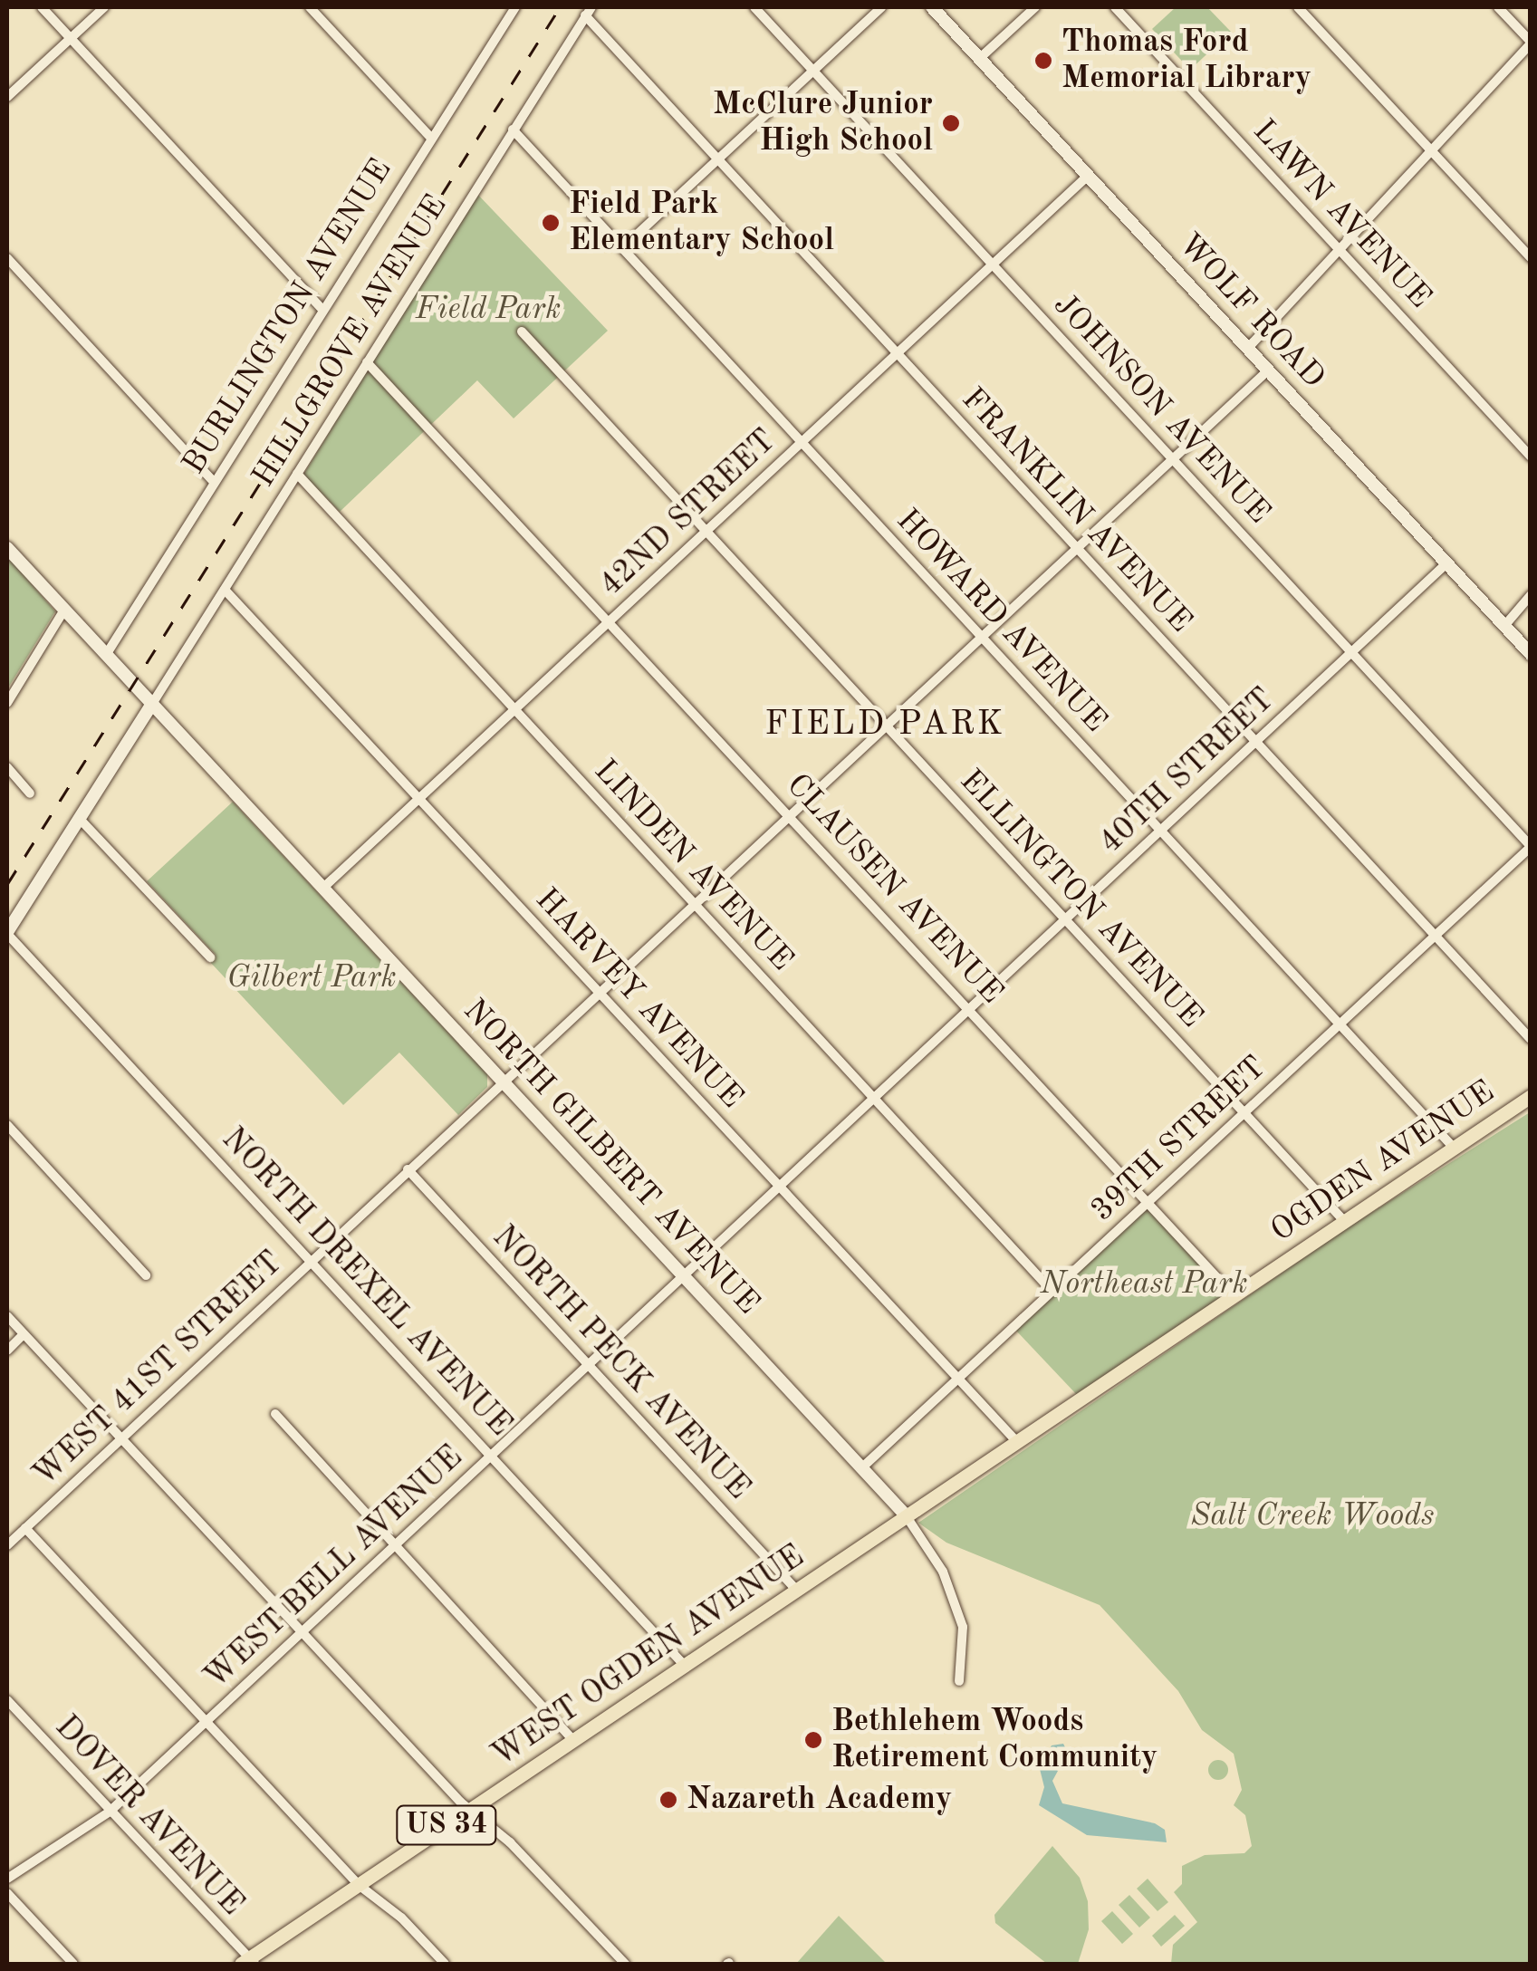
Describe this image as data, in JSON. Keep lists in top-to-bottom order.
{
  "streets": {
    "main road": ["OGDEN AVENUE", "WEST OGDEN AVENUE", "US 34"],
    "street": [
      "LAWN AVENUE",
      "WOLF ROAD",
      "BURLINGTON AVENUE",
      "HILLGROVE AVENUE",
      "JOHNSON AVENUE",
      "FRANKLIN AVENUE",
      "42ND STREET",
      "HOWARD AVENUE",
      "40TH STREET",
      "LINDEN AVENUE",
      "CLAUSEN AVENUE",
      "ELLINGTON AVENUE",
      "HARVEY AVENUE",
      "39TH STREET",
      "NORTH GILBERT AVENUE",
      "NORTH DREXEL AVENUE",
      "NORTH PECK AVENUE",
      "WEST 41ST STREET",
      "WEST BELL AVENUE",
      "DOVER AVENUE"
    ]
  },
  "crossings": [
    ["WOLF ROAD", "42ND STREET"],
    ["WOLF ROAD", "40TH STREET"],
    ["WOLF ROAD", "WEST 41ST STREET"],
    ["BURLINGTON AVENUE", "NORTH GILBERT AVENUE"],
    ["HILLGROVE AVENUE", "FRANKLIN AVENUE"],
    ["HILLGROVE AVENUE", "HOWARD AVENUE"],
    ["HILLGROVE AVENUE", "LINDEN AVENUE"],
    ["HILLGROVE AVENUE", "CLAUSEN AVENUE"],
    ["HILLGROVE AVENUE", "HARVEY AVENUE"],
    ["HILLGROVE AVENUE", "NORTH GILBERT AVENUE"],
    ["JOHNSON AVENUE", "42ND STREET"],
    ["JOHNSON AVENUE", "40TH STREET"],
    ["JOHNSON AVENUE", "39TH STREET"],
    ["JOHNSON AVENUE", "WEST 41ST STREET"],
    ["FRANKLIN AVENUE", "42ND STREET"],
    ["FRANKLIN AVENUE", "40TH STREET"],
    ["FRANKLIN AVENUE", "39TH STREET"],
    ["FRANKLIN AVENUE", "WEST 41ST STREET"],
    ["42ND STREET", "HOWARD AVENUE"],
    ["42ND STREET", "LINDEN AVENUE"],
    ["42ND STREET", "CLAUSEN AVENUE"],
    ["42ND STREET", "ELLINGTON AVENUE"],
    ["42ND STREET", "HARVEY AVENUE"],
    ["42ND STREET", "NORTH GILBERT AVENUE"],
    ["HOWARD AVENUE", "40TH STREET"],
    ["HOWARD AVENUE", "39TH STREET"],
    ["HOWARD AVENUE", "OGDEN AVENUE"],
    ["HOWARD AVENUE", "WEST 41ST STREET"],
    ["40TH STREET", "LINDEN AVENUE"],
    ["40TH STREET", "CLAUSEN AVENUE"],
    ["40TH STREET", "ELLINGTON AVENUE"],
    ["40TH STREET", "HARVEY AVENUE"],
    ["40TH STREET", "NORTH GILBERT AVENUE"],
    ["40TH STREET", "WEST BELL AVENUE"],
    ["LINDEN AVENUE", "39TH STREET"],
    ["LINDEN AVENUE", "WEST 41ST STREET"],
    ["CLAUSEN AVENUE", "39TH STREET"],
    ["CLAUSEN AVENUE", "OGDEN AVENUE"],
    ["CLAUSEN AVENUE", "WEST 41ST STREET"],
    ["ELLINGTON AVENUE", "39TH STREET"],
    ["ELLINGTON AVENUE", "OGDEN AVENUE"],
    ["ELLINGTON AVENUE", "WEST 41ST STREET"],
    ["HARVEY AVENUE", "39TH STREET"],
    ["HARVEY AVENUE", "OGDEN AVENUE"],
    ["HARVEY AVENUE", "WEST 41ST STREET"],
    ["39TH STREET", "NORTH GILBERT AVENUE"],
    ["NORTH GILBERT AVENUE", "OGDEN AVENUE"],
    ["NORTH GILBERT AVENUE", "WEST 41ST STREET"],
    ["NORTH GILBERT AVENUE", "WEST BELL AVENUE"],
    ["NORTH GILBERT AVENUE", "WEST OGDEN AVENUE"],
    ["OGDEN AVENUE", "WEST OGDEN AVENUE"],
    ["NORTH DREXEL AVENUE", "WEST 41ST STREET"],
    ["NORTH DREXEL AVENUE", "WEST BELL AVENUE"],
    ["NORTH DREXEL AVENUE", "WEST OGDEN AVENUE"],
    ["NORTH PECK AVENUE", "WEST 41ST STREET"],
    ["NORTH PECK AVENUE", "WEST BELL AVENUE"],
    ["NORTH PECK AVENUE", "WEST OGDEN AVENUE"],
    ["WEST BELL AVENUE", "DOVER AVENUE"],
    ["WEST OGDEN AVENUE", "DOVER AVENUE"]
  ],
  "districts": ["FIELD PARK"],
  "parks": [
    "Field Park",
    "Gilbert Park",
    "Northeast Park",
    "Salt Creek Woods"
  ],
  "places": [
    "Thomas Ford Memorial Library",
    "McClure Junior High School",
    "Field Park Elementary School",
    "Bethlehem Woods Retirement Community",
    "Nazareth Academy"
  ]
}
